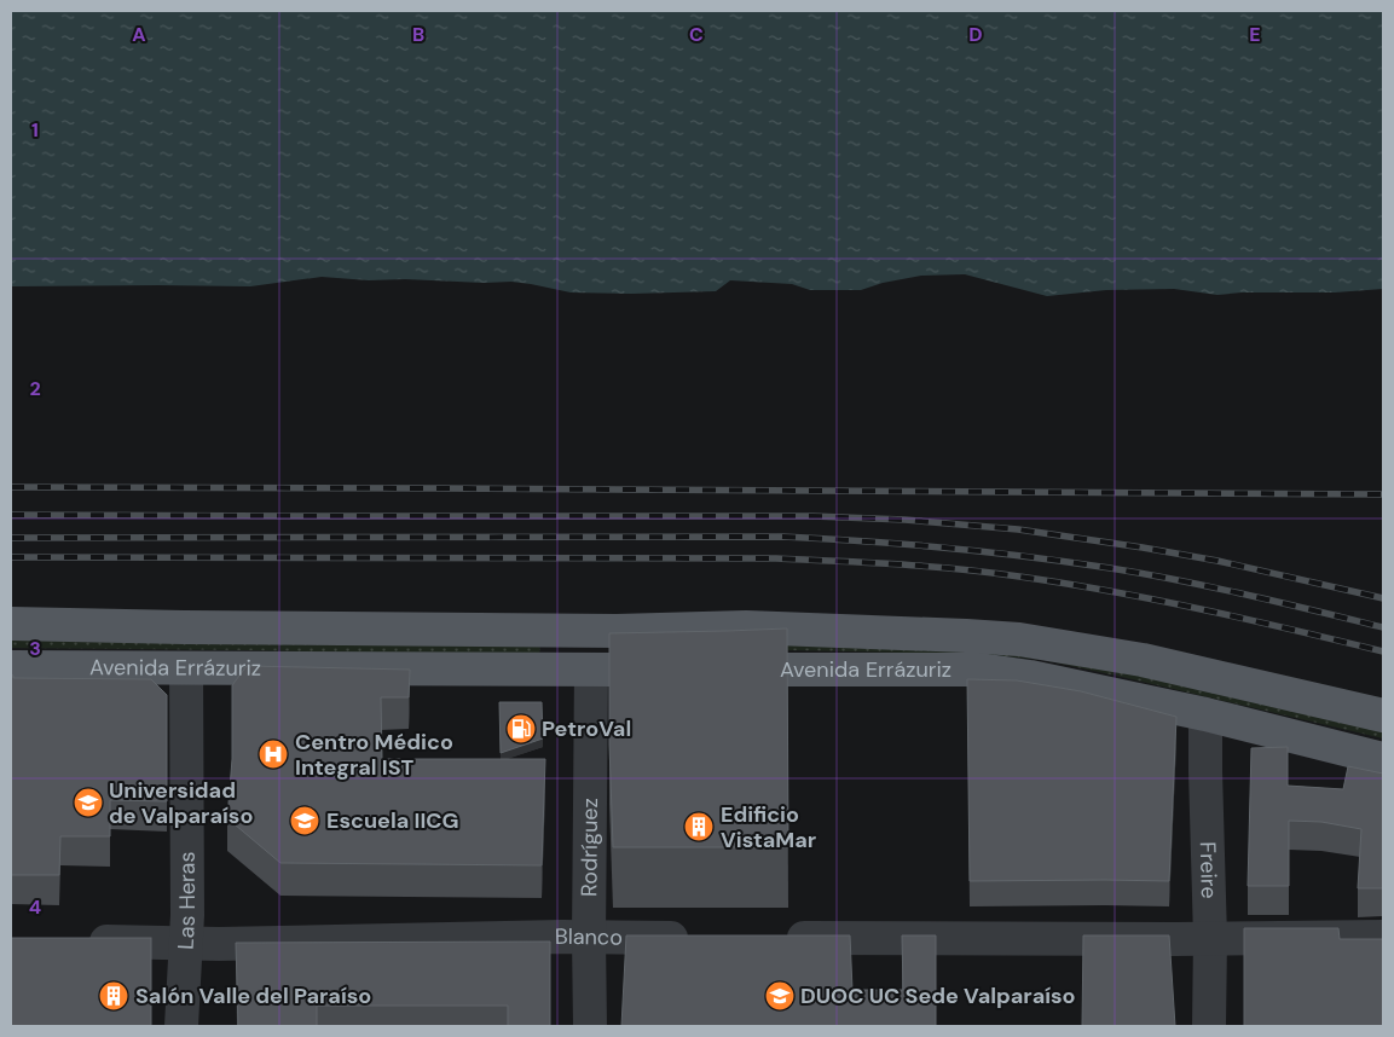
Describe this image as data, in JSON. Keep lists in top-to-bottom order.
{
  "streets": {
    "main road": ["Avenida Errázuriz"],
    "street": [
      "Rodríguez",
      "Freire",
      "Las Heras",
      "Blanco"
    ]
  },
  "crossings": [
    ["Avenida Errázuriz", "Rodríguez"],
    ["Avenida Errázuriz", "Freire"],
    ["Avenida Errázuriz", "Las Heras"],
    ["Rodríguez", "Blanco"],
    ["Las Heras", "Blanco"]
  ],
  "places": {
    "fuel station": ["PetroVal"],
    "hospital": ["Centro Médico Integral IST"],
    "school or university": ["Universidad de Valparaíso", "Escuela IICG", "DUOC UC Sede Valparaíso"],
    "building": ["Edificio VistaMar", "Salón Valle del Paraíso"]
  },
  "grid": {
    "columns": [
      "A",
      "B",
      "C",
      "D",
      "E"
    ],
    "rows": [
      "1",
      "2",
      "3",
      "4"
    ]
  }
}
